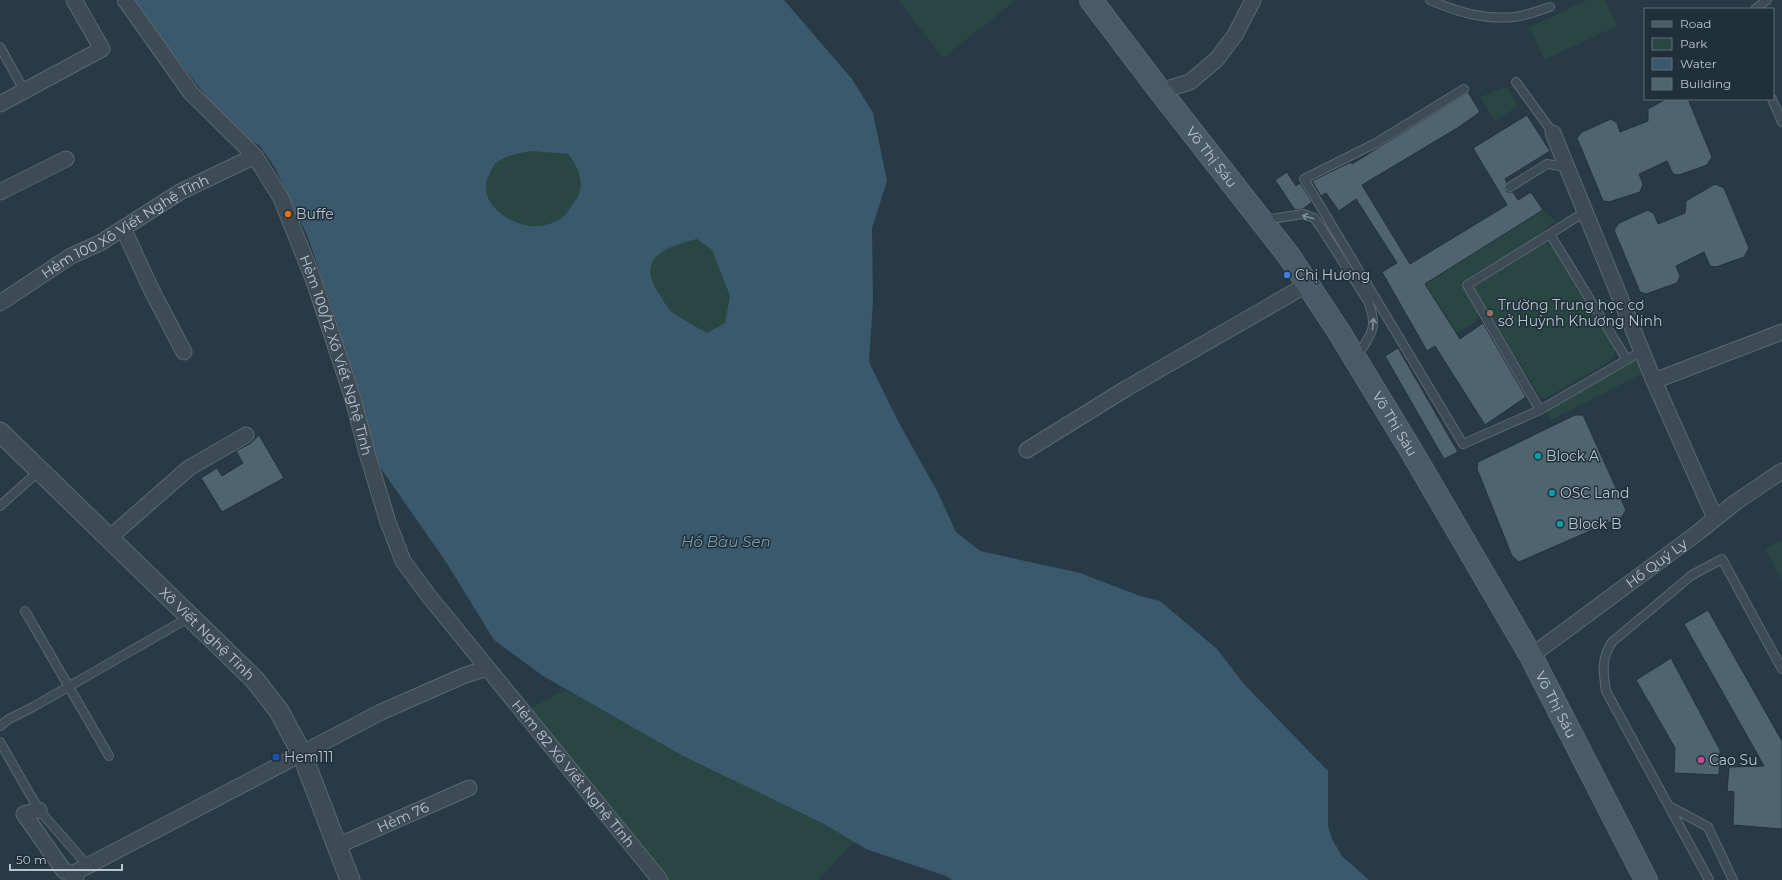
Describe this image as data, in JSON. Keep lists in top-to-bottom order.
{
  "streets": {
    "main road": ["Võ Thị Sáu"],
    "street": [
      "Hẻm 100 Xô Viết Nghệ Tĩnh",
      "Hẻm 100/12 Xô Viết Nghệ Tĩnh",
      "Hồ Quý Ly",
      "Xô Viết Nghệ Tĩnh",
      "Hẻm 82 Xô Viết Nghệ Tĩnh",
      "Hẻm 76"
    ]
  },
  "crossings": [
    ["Võ Thị Sáu", "Hồ Quý Ly"],
    ["Hẻm 100 Xô Viết Nghệ Tĩnh", "Hẻm 100/12 Xô Viết Nghệ Tĩnh"],
    ["Hẻm 100/12 Xô Viết Nghệ Tĩnh", "Hẻm 82 Xô Viết Nghệ Tĩnh"],
    ["Xô Viết Nghệ Tĩnh", "Hẻm 76"]
  ],
  "water": ["Hồ Bàu Sen"],
  "places": {
    "other": [
      "Buffe",
      "Chị Hương",
      "Trường Trung học cơ sở Huỳnh Khương Ninh",
      "Block A",
      "OSC Land",
      "Block B",
      "Cao Su"
    ],
    "transit": ["Hem111"]
  },
  "legend": [
    "Road",
    "Park",
    "Water",
    "Building"
  ],
  "scale_bar": "50 m"
}
